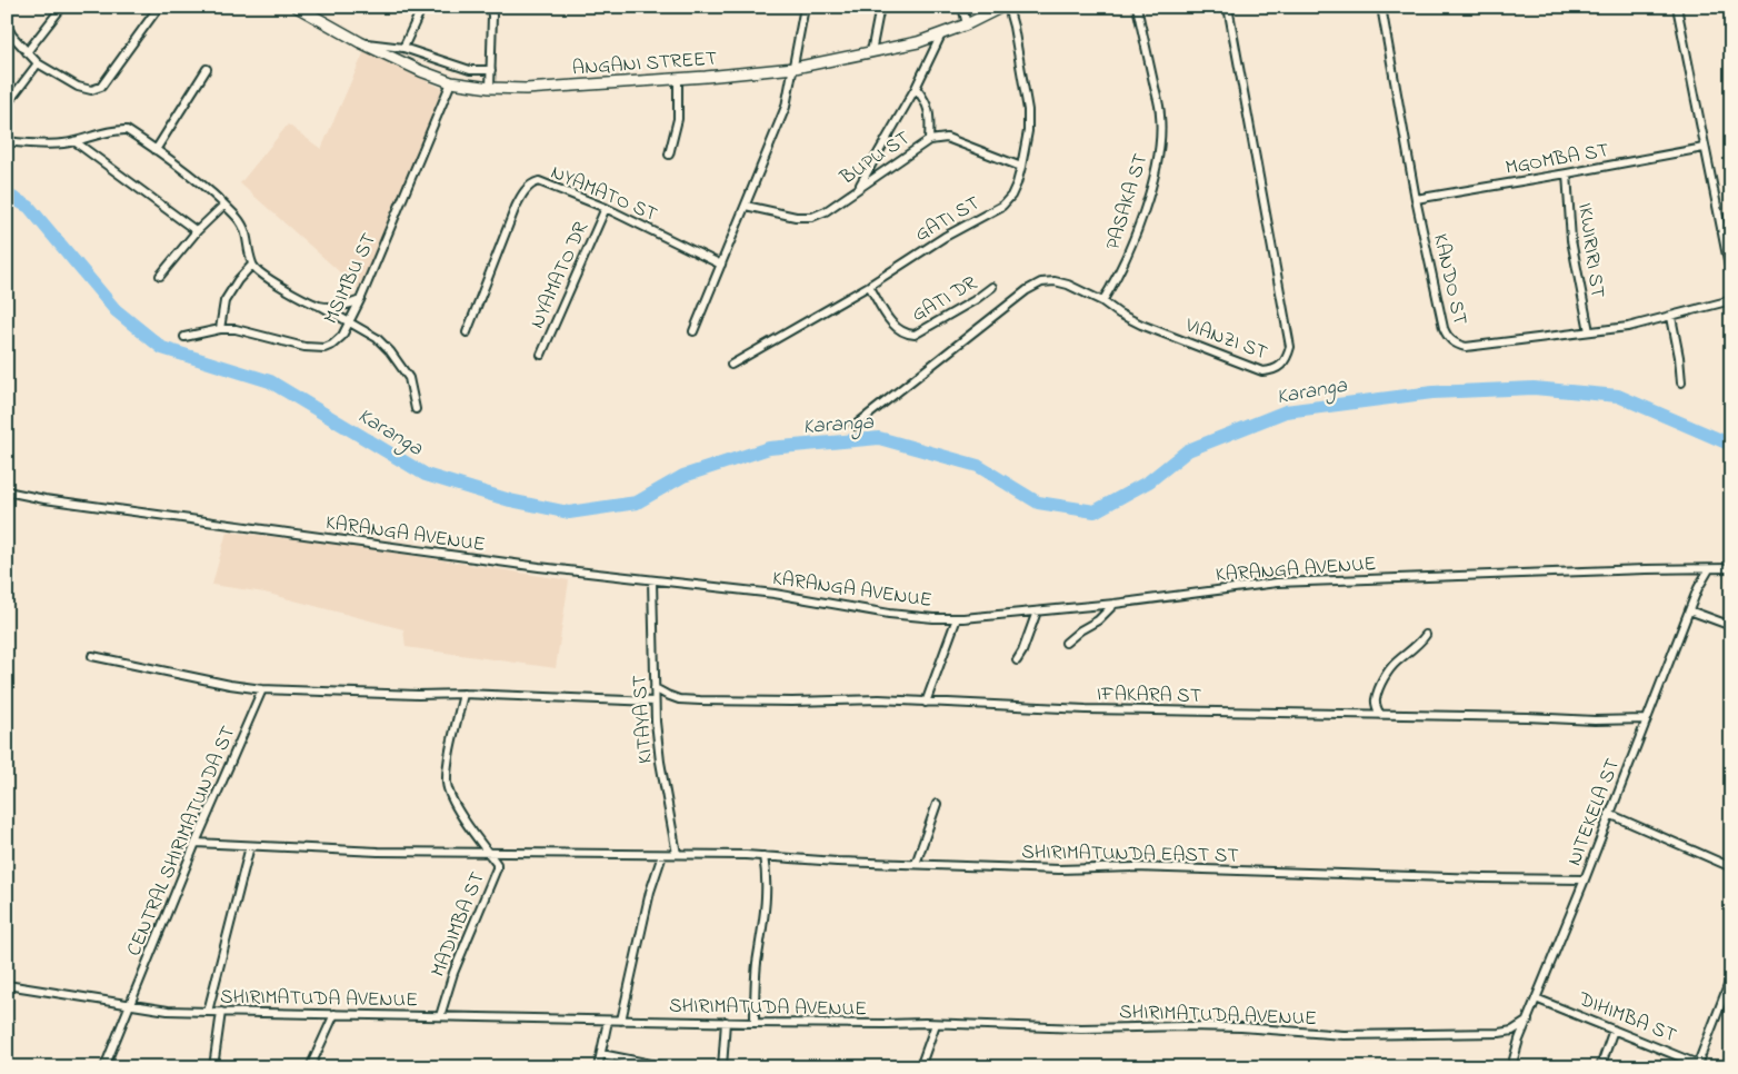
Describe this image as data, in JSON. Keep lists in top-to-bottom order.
{
  "streets": {
    "street": [
      "ANGANI STREET",
      "BUPU ST",
      "MGOMBA ST",
      "NYAMATO ST",
      "PASAKA ST",
      "GATI ST",
      "IKWIRIRI ST",
      "NYAMATO DR",
      "MSIMBU ST",
      "KANDO ST",
      "GATI DR",
      "VIANZI ST",
      "KARANGA AVENUE",
      "IFAKARA ST",
      "KITAYA ST",
      "NITEKELA ST",
      "CENTRAL SHIRIMATUNDA ST",
      "SHIRIMATUNDA EAST ST",
      "MADIMBA ST",
      "SHIRIMATUDA AVENUE",
      "DIHIMBA ST"
    ]
  },
  "crossings": [
    ["ANGANI STREET", "MSIMBU ST"],
    ["BUPU ST", "GATI ST"],
    ["MGOMBA ST", "IKWIRIRI ST"],
    ["MGOMBA ST", "KANDO ST"],
    ["NYAMATO ST", "NYAMATO DR"],
    ["PASAKA ST", "VIANZI ST"],
    ["GATI ST", "GATI DR"],
    ["IKWIRIRI ST", "KANDO ST"],
    ["KARANGA AVENUE", "KITAYA ST"],
    ["KARANGA AVENUE", "NITEKELA ST"],
    ["IFAKARA ST", "KITAYA ST"],
    ["IFAKARA ST", "NITEKELA ST"],
    ["KITAYA ST", "SHIRIMATUNDA EAST ST"],
    ["NITEKELA ST", "SHIRIMATUNDA EAST ST"],
    ["NITEKELA ST", "SHIRIMATUDA AVENUE"],
    ["NITEKELA ST", "DIHIMBA ST"],
    ["CENTRAL SHIRIMATUNDA ST", "SHIRIMATUNDA EAST ST"],
    ["CENTRAL SHIRIMATUNDA ST", "SHIRIMATUDA AVENUE"],
    ["SHIRIMATUNDA EAST ST", "MADIMBA ST"],
    ["MADIMBA ST", "SHIRIMATUDA AVENUE"]
  ],
  "water": ["Karanga"]
}
